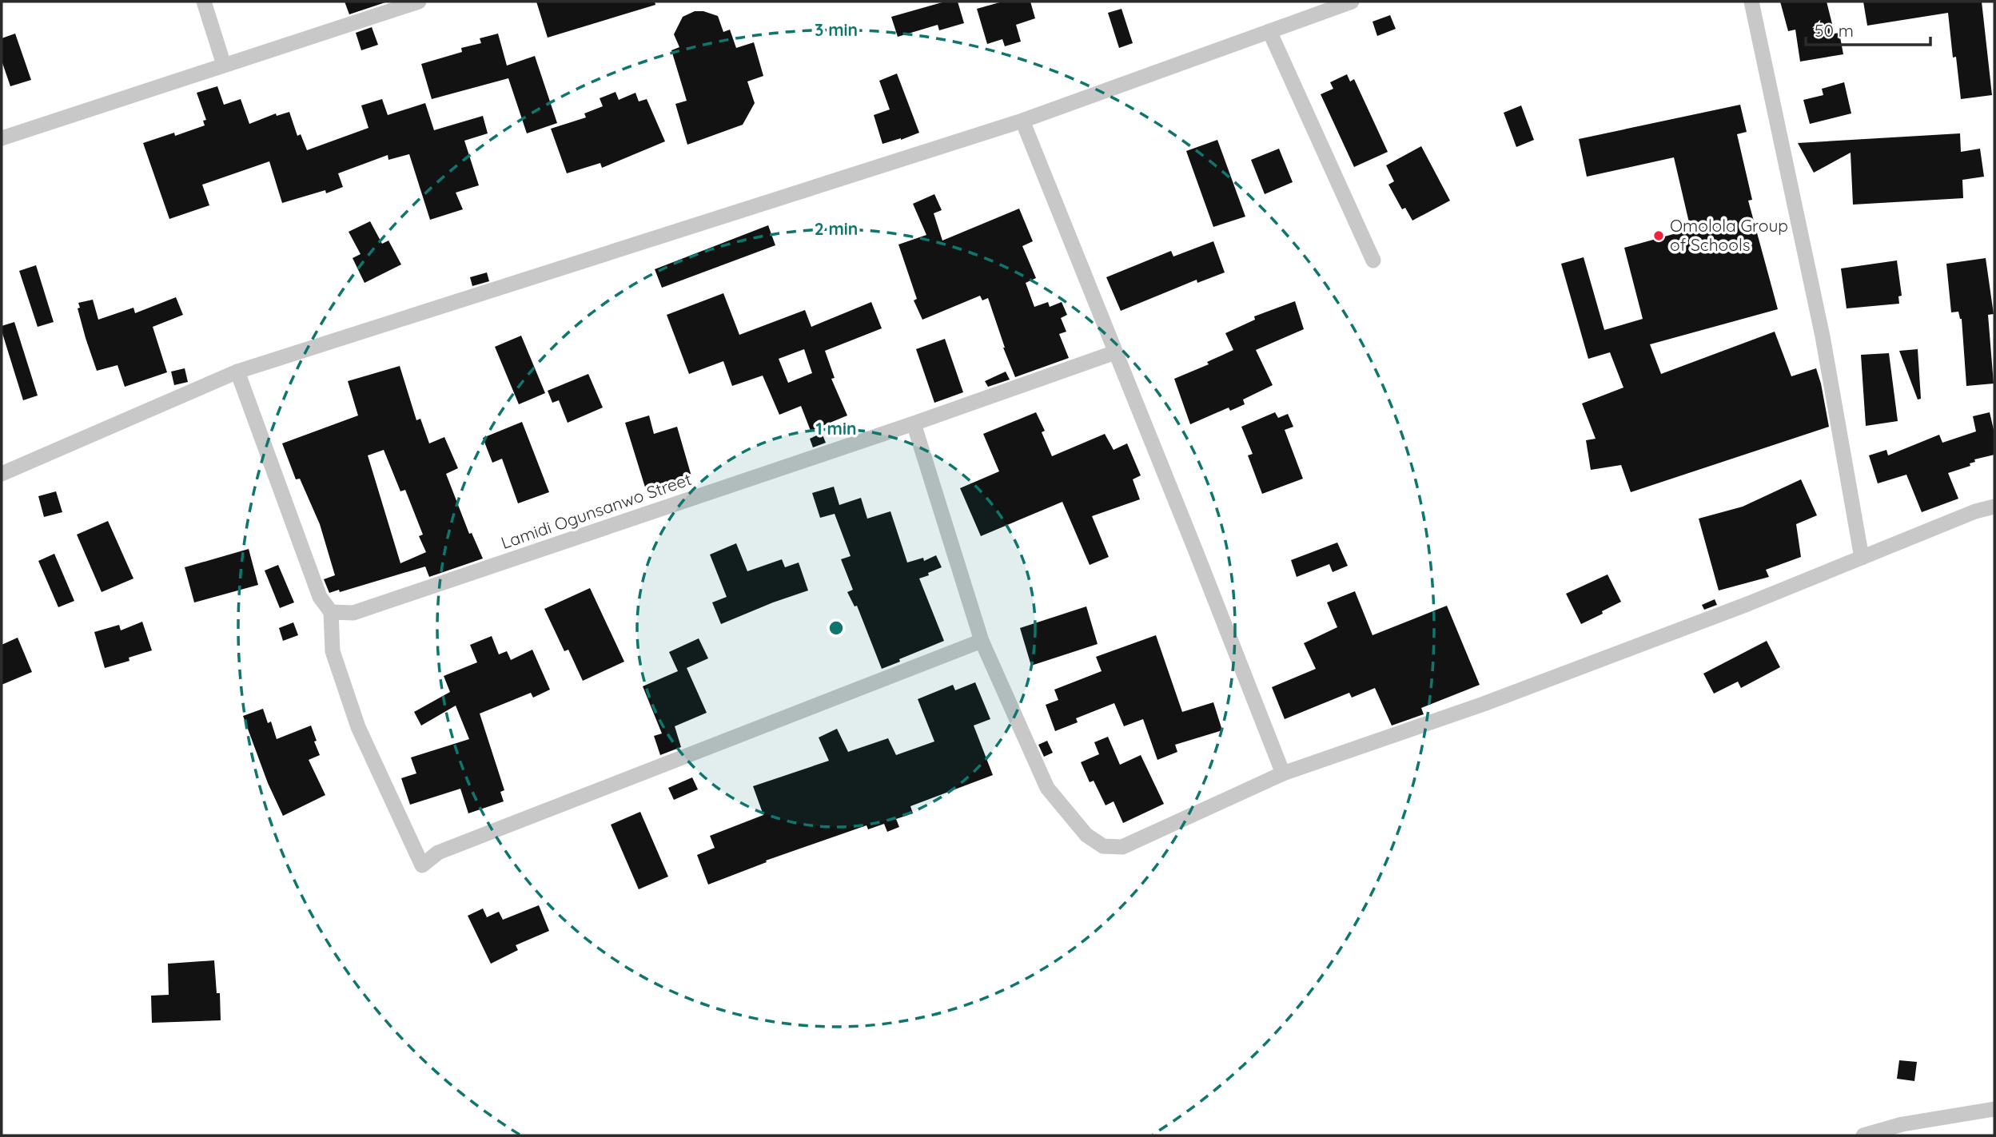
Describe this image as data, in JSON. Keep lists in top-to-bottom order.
{
  "streets": {
    "street": ["Lamidi Ogunsanwo Street"]
  },
  "places": ["Omolola Group of Schools"],
  "scale_bar": "50 m",
  "rings": ["3 min", "2 min", "1 min"]
}
